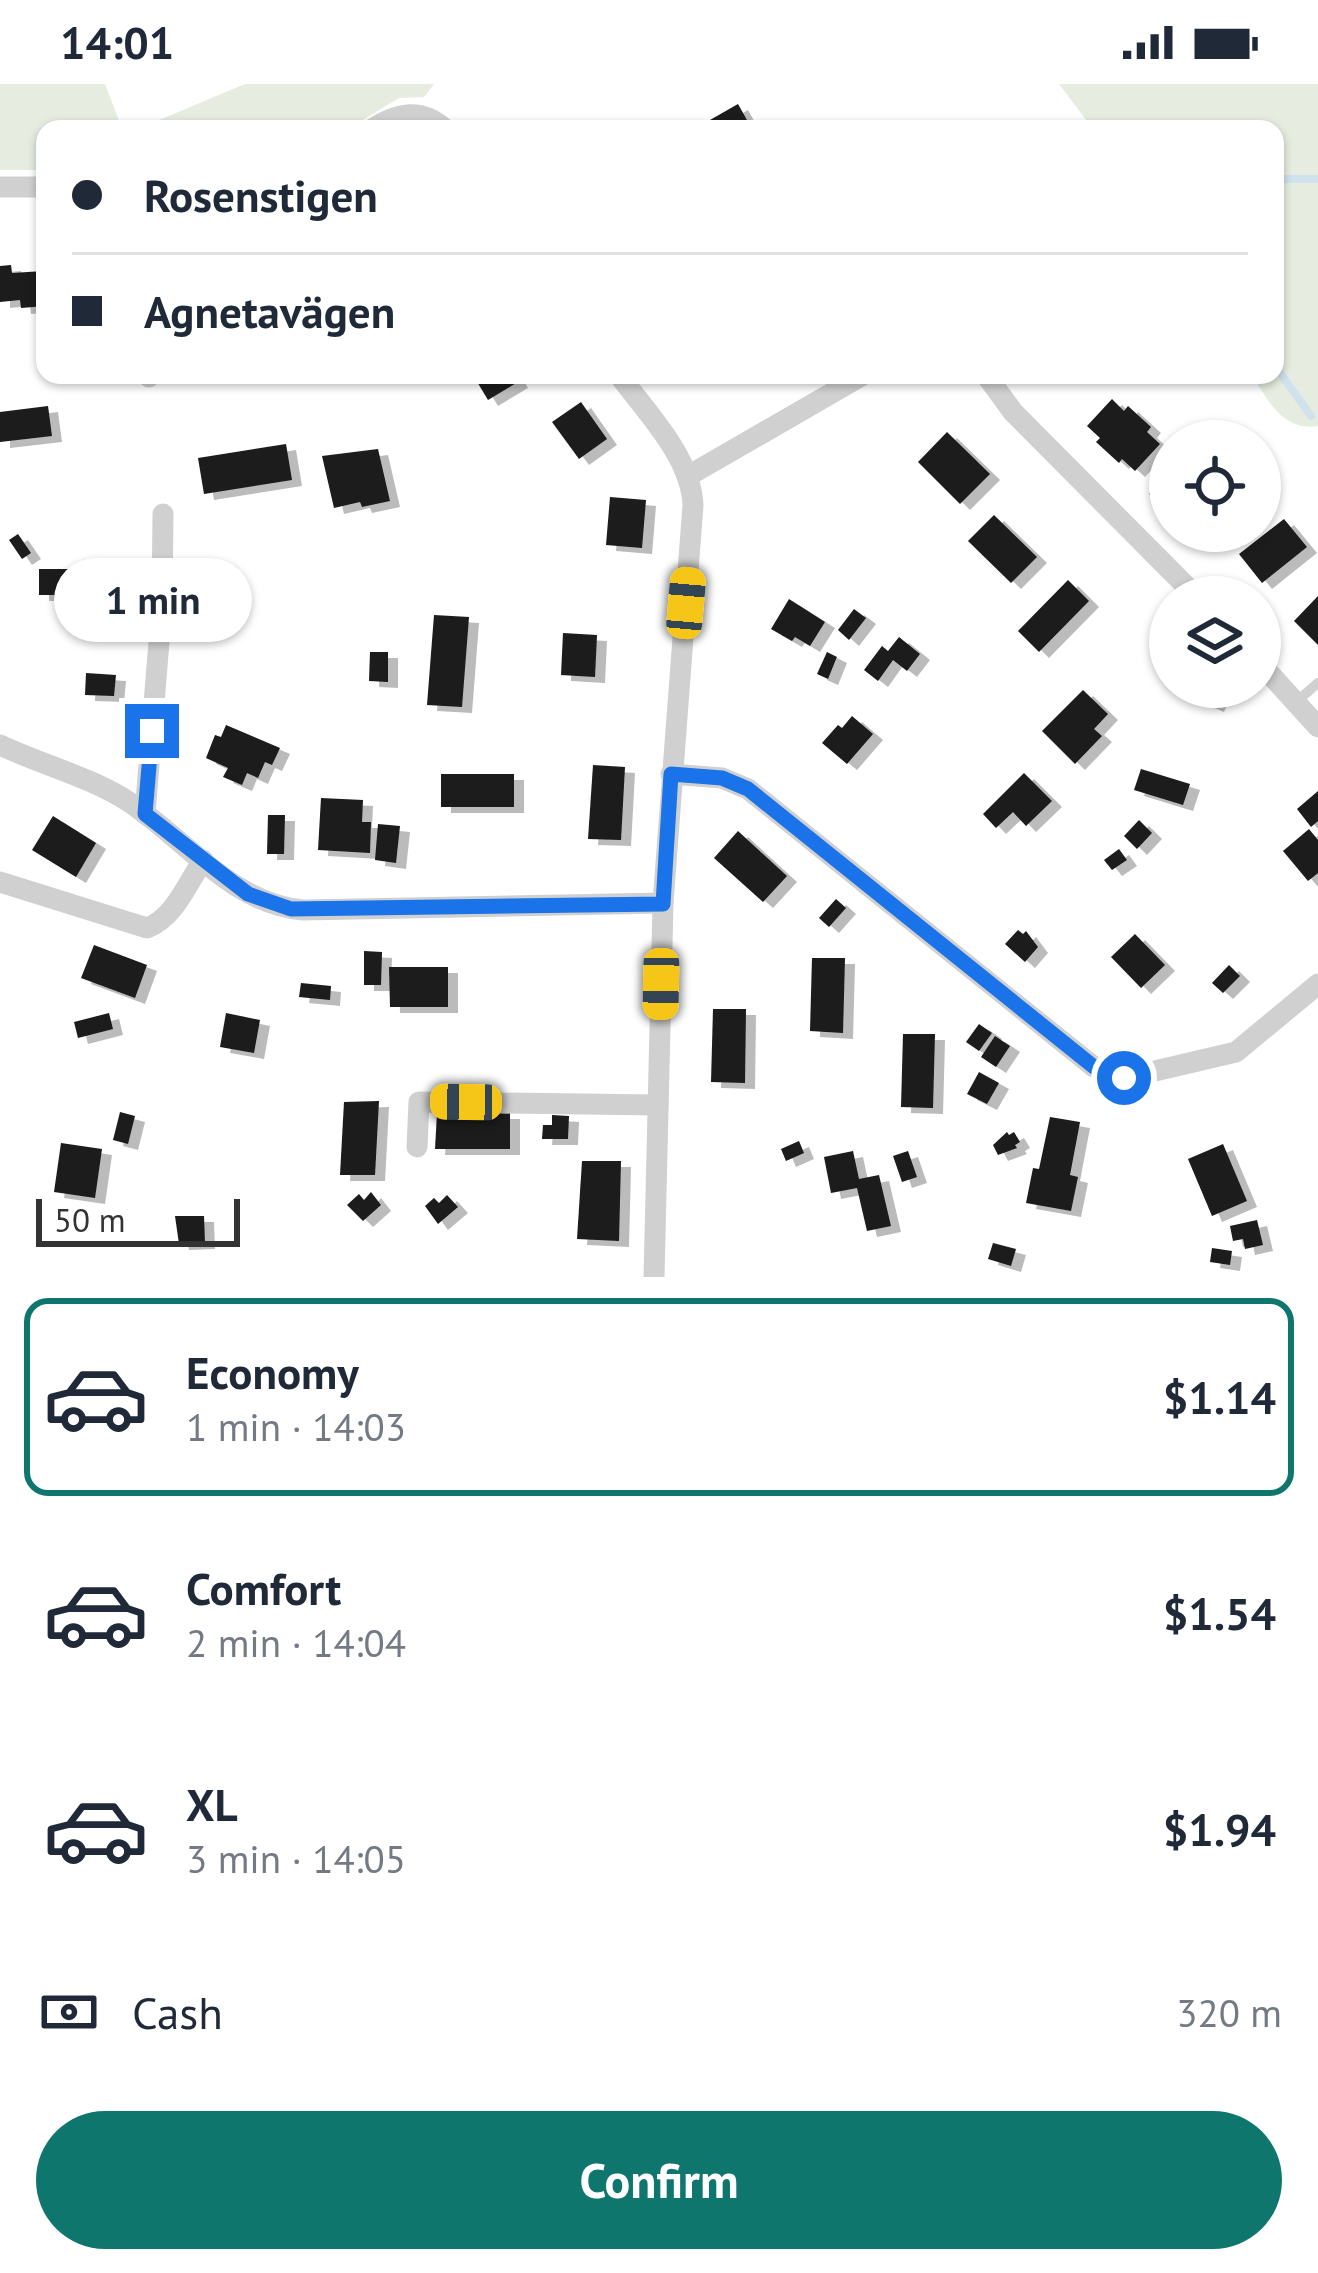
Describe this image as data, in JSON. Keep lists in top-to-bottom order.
{
  "scale_bar": "50 m",
  "page": {
    "status": "14:01",
    "banner": ["Rosenstigen", "Agnetavägen"],
    "bubble": "1 min",
    "scale": "50 m",
    "list": [
      {
        "name": "Economy",
        "note": "1 min · 14:03",
        "value": "$1.14"
      },
      {
        "name": "Comfort",
        "note": "2 min · 14:04",
        "value": "$1.54"
      },
      {
        "name": "XL",
        "note": "3 min · 14:05",
        "value": "$1.94"
      }
    ],
    "pay": ["Cash", "320 m"],
    "buttons": "Confirm"
  }
}
